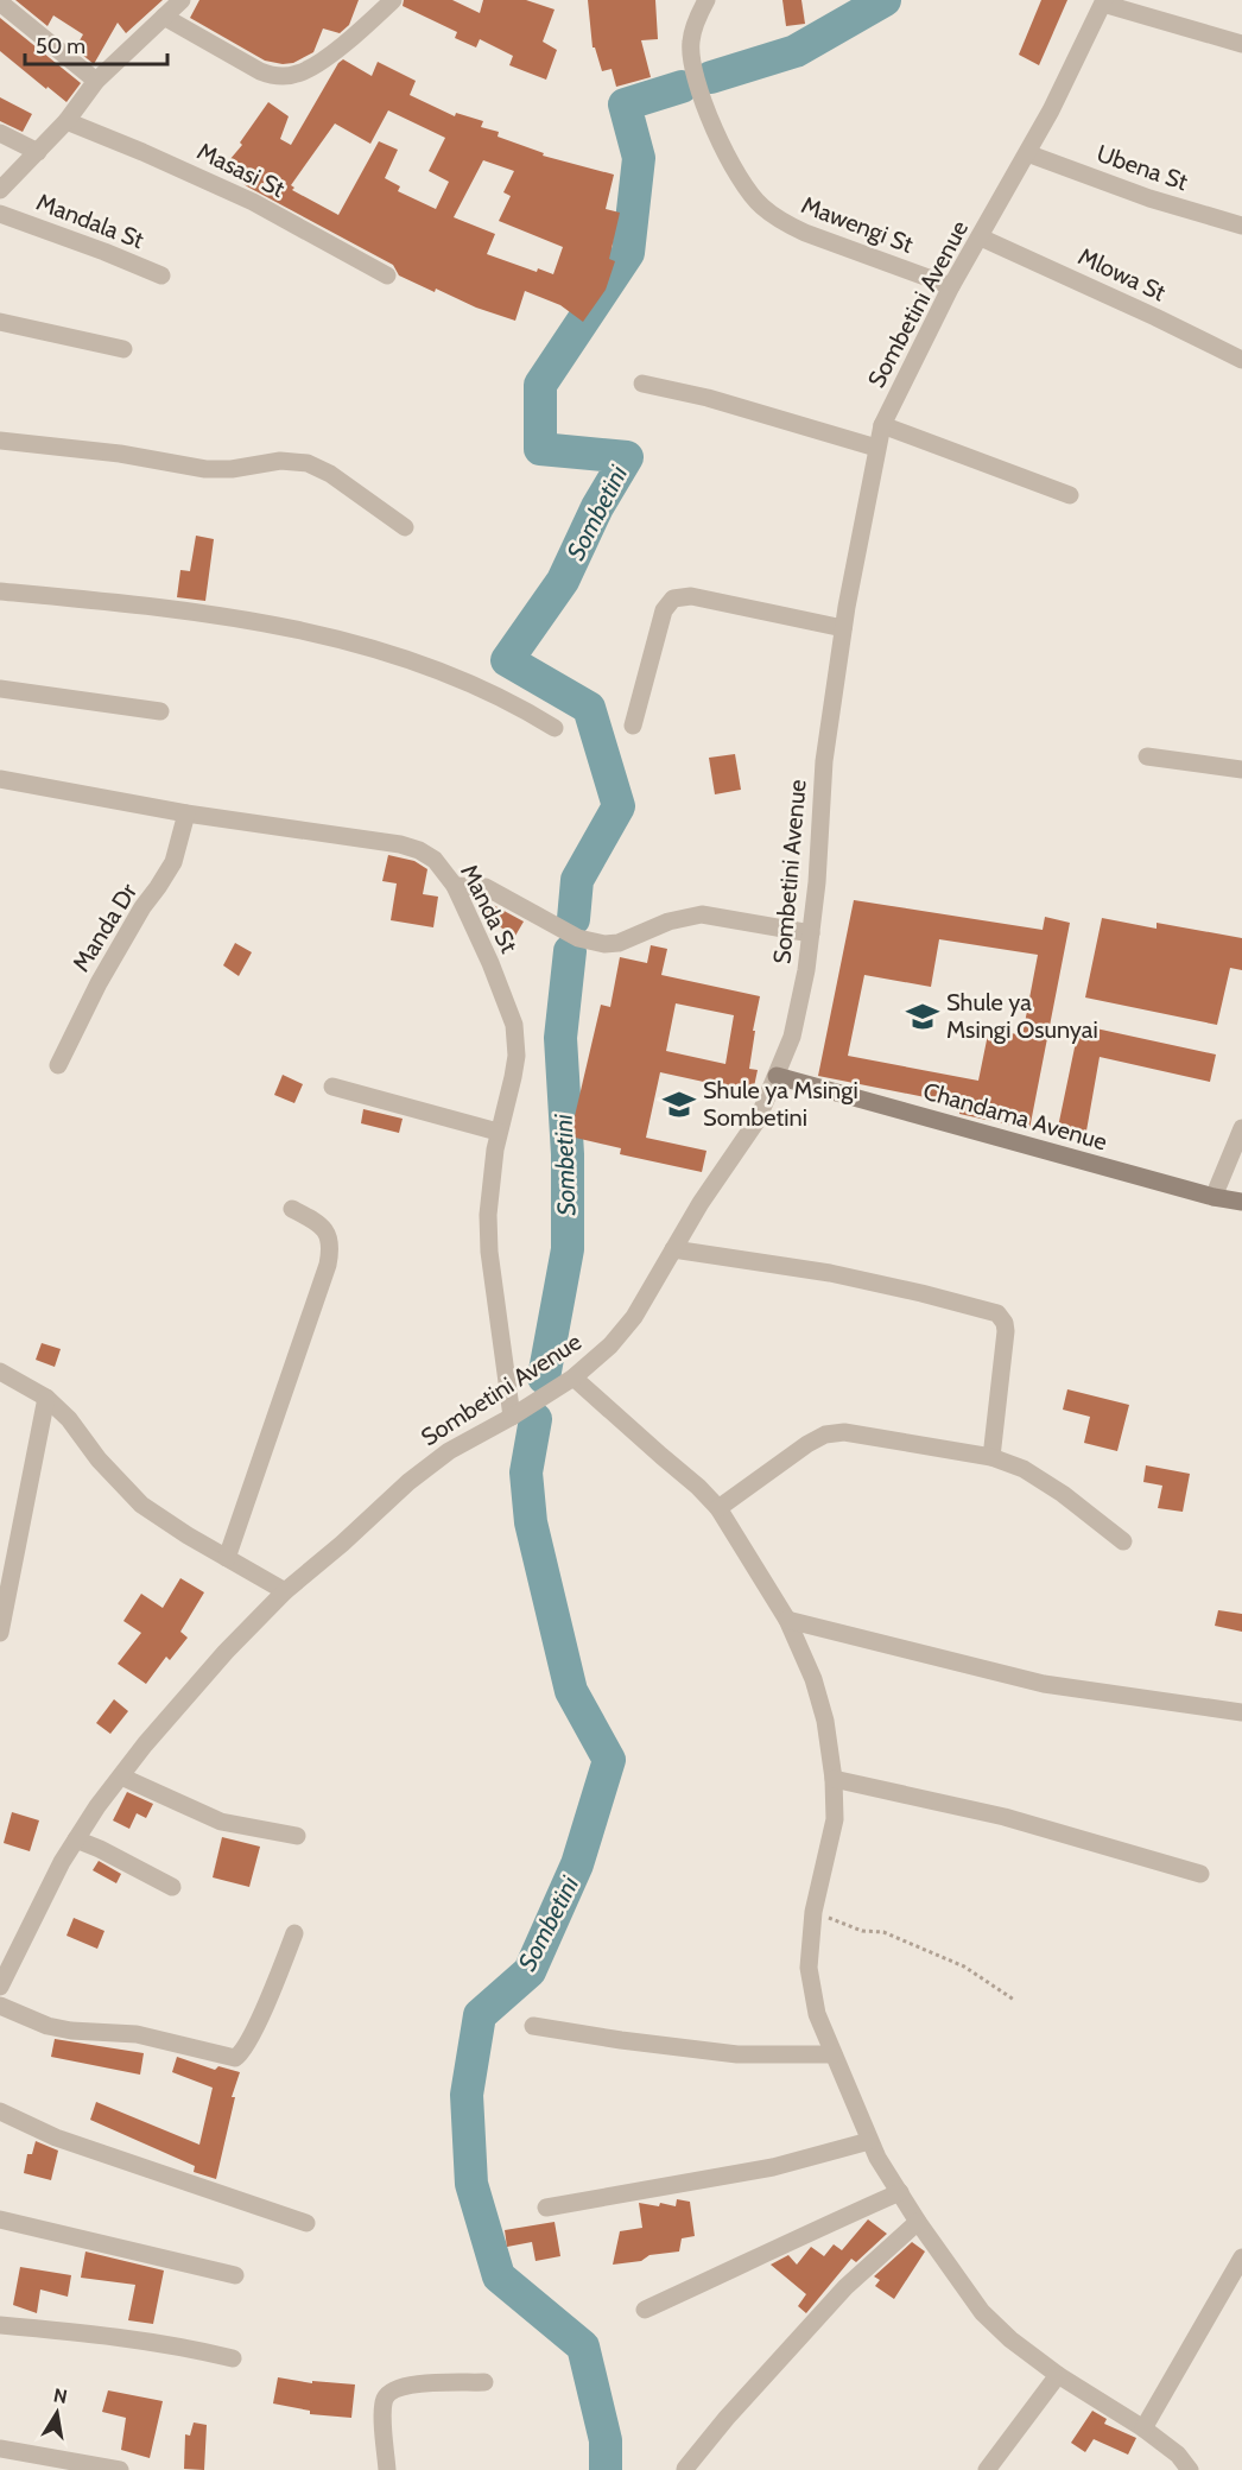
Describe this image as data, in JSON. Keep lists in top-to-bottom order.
{
  "streets": {
    "street": [
      "Ubena St",
      "Masasi St",
      "Mandala St",
      "Mawengi St",
      "Mlowa St",
      "Sombetini Avenue",
      "Manda St",
      "Manda Dr",
      "Chandama Avenue"
    ]
  },
  "crossings": [
    ["Ubena St", "Sombetini Avenue"],
    ["Mawengi St", "Sombetini Avenue"],
    ["Mlowa St", "Sombetini Avenue"],
    ["Sombetini Avenue", "Manda St"],
    ["Sombetini Avenue", "Chandama Avenue"],
    ["Manda St", "Manda Dr"]
  ],
  "water": ["Sombetini"],
  "places": {
    "school or university": ["Shule ya Msingi Osunyai", "Shule ya Msingi Sombetini"]
  },
  "scale_bar": "50 m",
  "north": "top"
}
